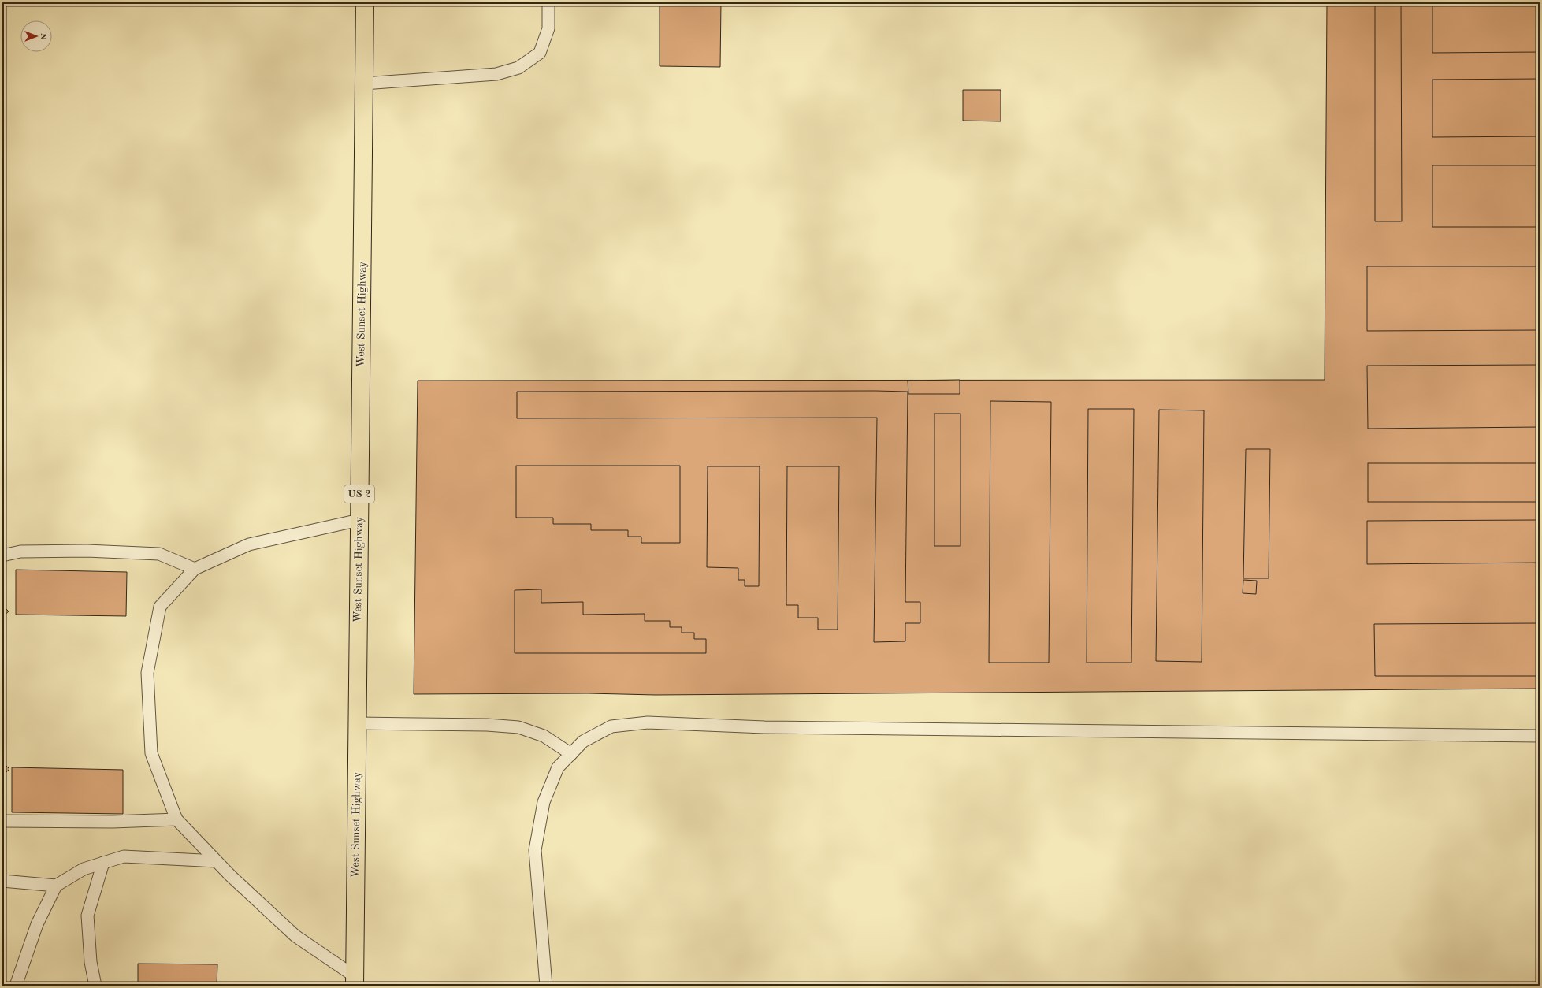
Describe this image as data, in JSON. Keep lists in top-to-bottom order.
{
  "streets": {
    "main road": ["West Sunset Highway", "US 2"]
  },
  "north": "right"
}
